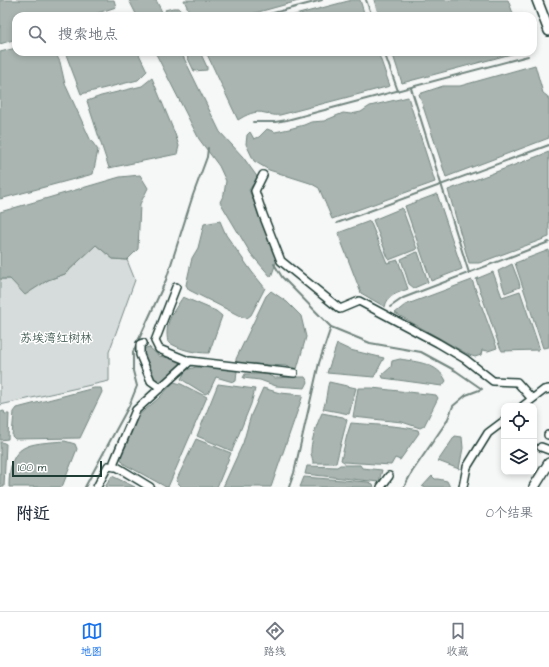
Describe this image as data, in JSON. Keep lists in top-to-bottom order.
{
  "parks": ["苏埃湾红树林"],
  "scale_bar": "100 m",
  "page": {
    "search": "搜索地点",
    "scale": "100 m",
    "heading": ["附近", "0个结果"],
    "nav": ["地图", "路线", "收藏"]
  }
}
